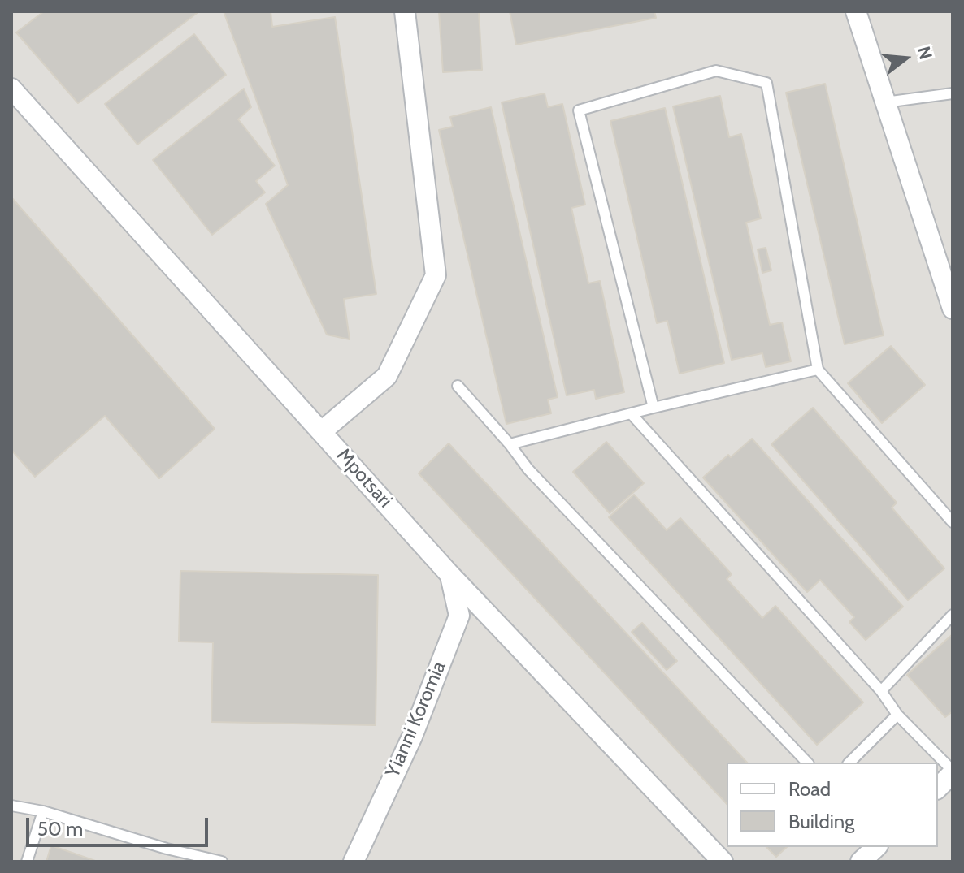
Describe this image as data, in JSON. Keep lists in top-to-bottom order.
{
  "streets": {
    "street": ["Mpotsari", "Yianni Koromia"]
  },
  "crossings": [
    ["Mpotsari", "Yianni Koromia"]
  ],
  "legend": ["Road", "Building"],
  "scale_bar": "50 m",
  "north": "right"
}
